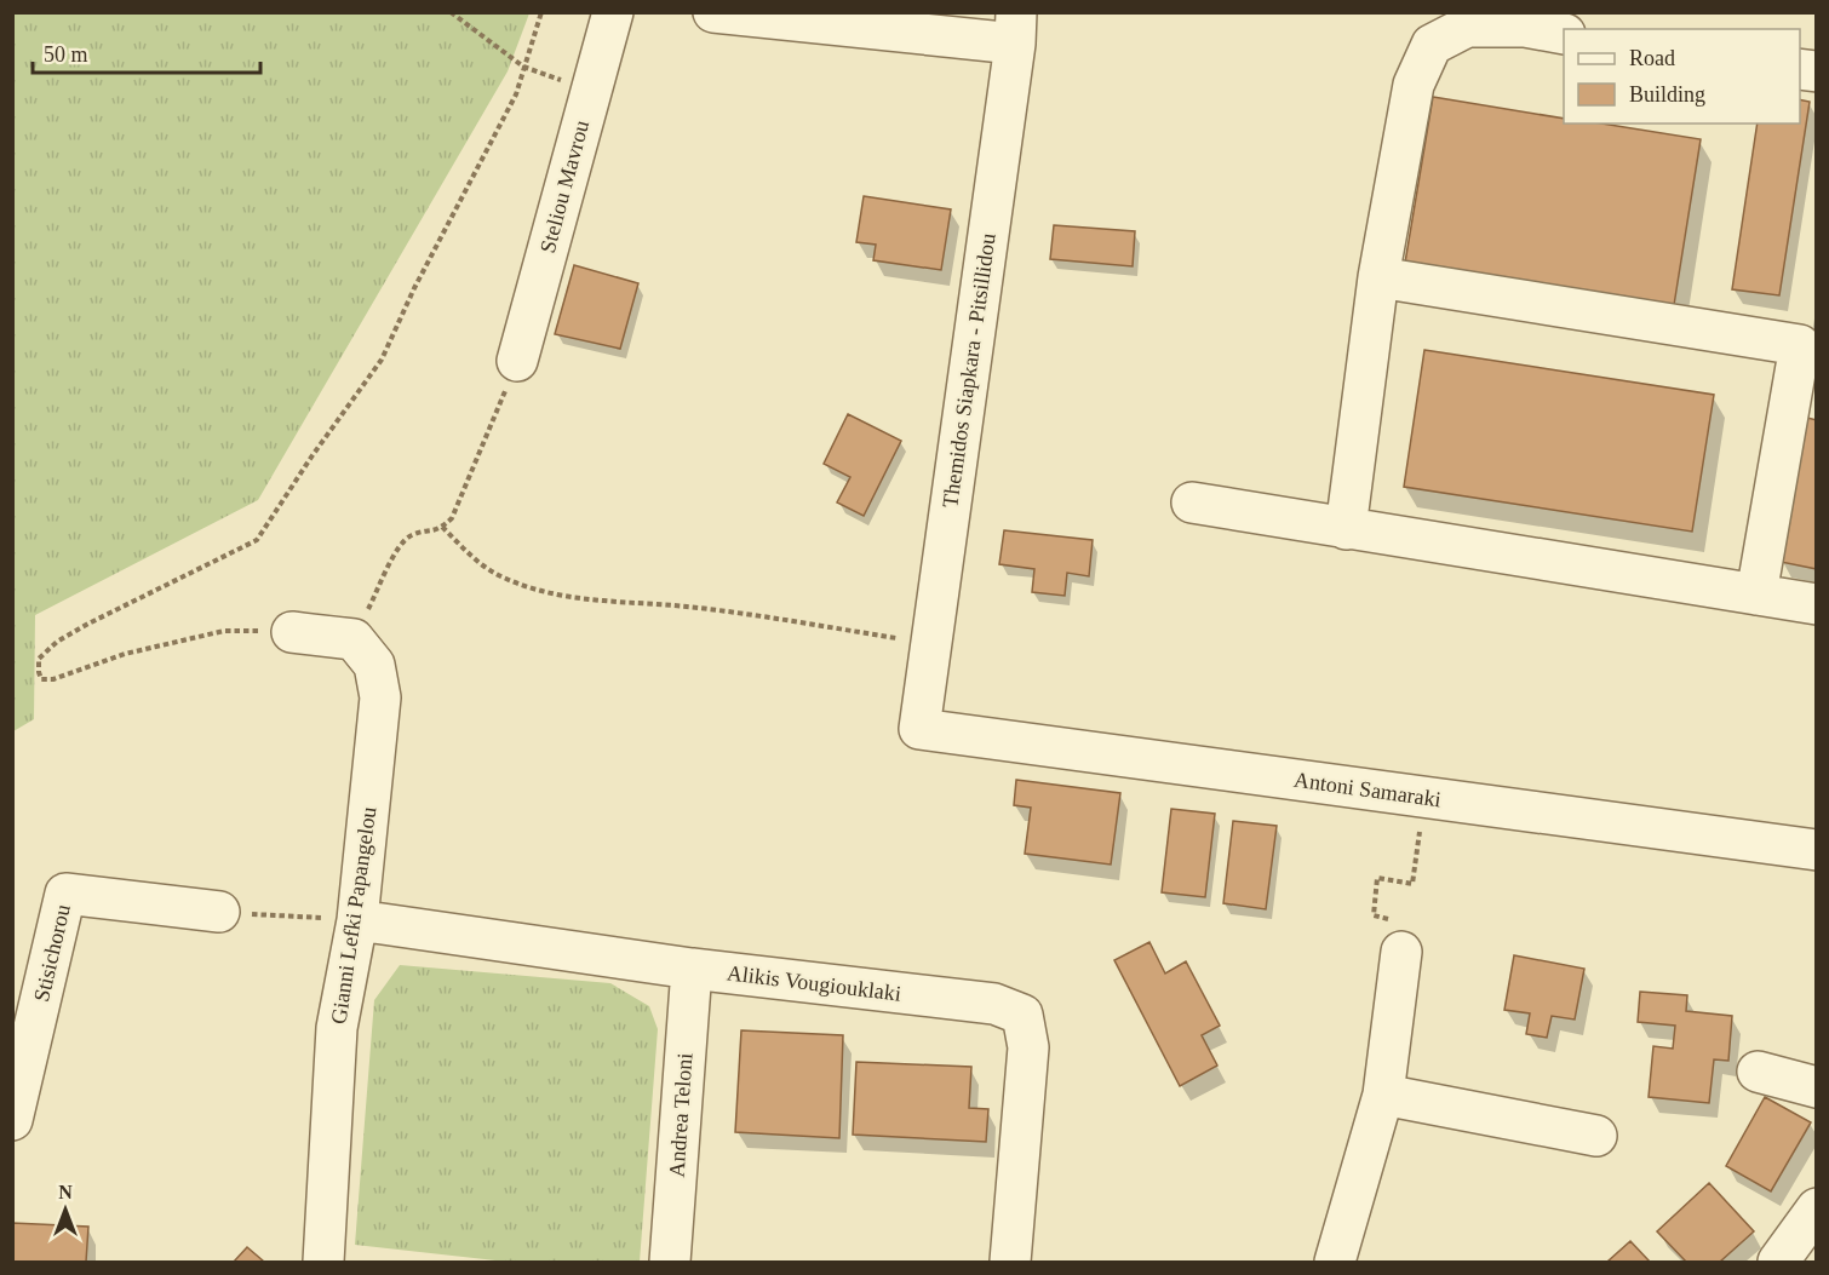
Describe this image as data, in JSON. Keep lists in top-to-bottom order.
{
  "streets": {
    "street": [
      "Steliou Mavrou",
      "Themidos Siapkara - Pitsillidou",
      "Antoni Samaraki",
      "Gianni Lefki Papangelou",
      "Stisichorou",
      "Alikis Vougiouklaki",
      "Andrea Teloni"
    ]
  },
  "crossings": [
    ["Themidos Siapkara - Pitsillidou", "Antoni Samaraki"],
    ["Gianni Lefki Papangelou", "Alikis Vougiouklaki"],
    ["Alikis Vougiouklaki", "Andrea Teloni"]
  ],
  "legend": ["Road", "Building"],
  "scale_bar": "50 m",
  "north": "top"
}
